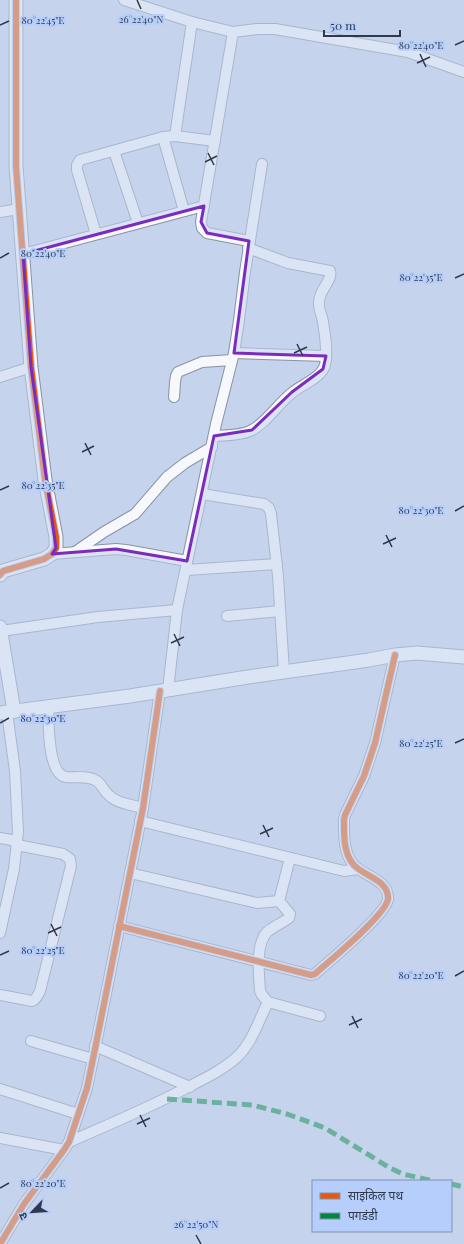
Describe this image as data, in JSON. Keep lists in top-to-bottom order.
{
  "legend": ["साइकिल पथ", "पगडंडी"],
  "scale_bar": "50 m",
  "north": "bottom left",
  "coordinates": [
    "26°22'40\"N",
    "80°22'45\"E",
    "80°22'40\"E",
    "80°22'35\"E",
    "80°22'30\"E",
    "80°22'25\"E",
    "80°22'20\"E",
    "26°22'50\"N"
  ]
}
